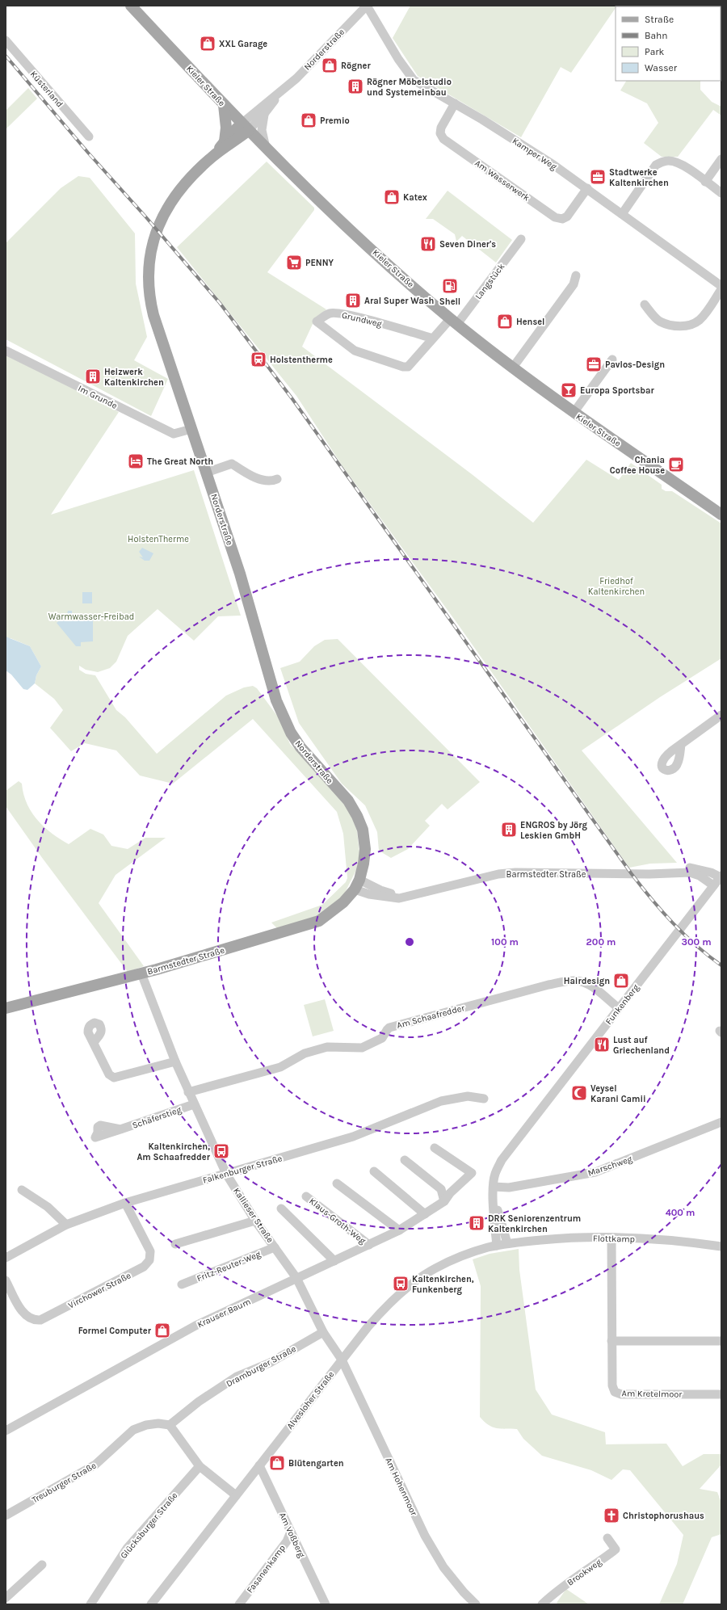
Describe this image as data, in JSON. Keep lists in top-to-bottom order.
{
  "streets": {
    "main road": ["Norderstraße", "Kieler Straße", "Barmstedter Straße"],
    "street": [
      "Küsterland",
      "Kamper Weg",
      "Am Wasserwerk",
      "Langstück",
      "Grundweg",
      "Im Grunde",
      "Funkenberg",
      "Am Schaafredder",
      "Schäferstieg",
      "Marschweg",
      "Falkenburger Straße",
      "Kallieser Straße",
      "Klaus-Groth-Weg",
      "Flottkamp",
      "Fritz-Reuter-Weg",
      "Virchower Straße",
      "Krauser Baum",
      "Dramburger Straße",
      "Am Kretelmoor",
      "Alvesloher Straße",
      "Treuburger Straße",
      "Am Hohenmoor",
      "Glücksburger Straße",
      "Am Voßberg",
      "Fasanenkamp",
      "Brookweg"
    ]
  },
  "crossings": [
    ["Norderstraße", "Kieler Straße"],
    ["Norderstraße", "Kamper Weg"],
    ["Norderstraße", "Im Grunde"],
    ["Norderstraße", "Barmstedter Straße"],
    ["Kieler Straße", "Langstück"],
    ["Kieler Straße", "Grundweg"],
    ["Kamper Weg", "Am Wasserwerk"],
    ["Langstück", "Grundweg"],
    ["Barmstedter Straße", "Funkenberg"],
    ["Barmstedter Straße", "Kallieser Straße"],
    ["Funkenberg", "Am Schaafredder"],
    ["Funkenberg", "Marschweg"],
    ["Funkenberg", "Flottkamp"],
    ["Funkenberg", "Alvesloher Straße"],
    ["Am Schaafredder", "Kallieser Straße"],
    ["Schäferstieg", "Kallieser Straße"],
    ["Falkenburger Straße", "Kallieser Straße"],
    ["Falkenburger Straße", "Virchower Straße"],
    ["Kallieser Straße", "Fritz-Reuter-Weg"],
    ["Kallieser Straße", "Krauser Baum"],
    ["Kallieser Straße", "Dramburger Straße"],
    ["Kallieser Straße", "Alvesloher Straße"],
    ["Kallieser Straße", "Am Hohenmoor"],
    ["Klaus-Groth-Weg", "Krauser Baum"],
    ["Flottkamp", "Am Kretelmoor"],
    ["Flottkamp", "Alvesloher Straße"],
    ["Dramburger Straße", "Treuburger Straße"],
    ["Alvesloher Straße", "Am Hohenmoor"],
    ["Alvesloher Straße", "Am Voßberg"],
    ["Am Voßberg", "Fasanenkamp"]
  ],
  "parks": ["HolstenTherme", "Friedhof Kaltenkirchen", "Warmwasser-Freibad"],
  "places": {
    "shop": [
      "XXL Garage",
      "Rögner",
      "Premio",
      "Katex",
      "Hensel",
      "Hairdesign",
      "Formel Computer",
      "Blütengarten"
    ],
    "building": [
      "Rögner Möbelstudio und Systemeinbau",
      "Aral Super Wash",
      "Heizwerk Kaltenkirchen",
      "ENGROS by Jörg Leskien GmbH",
      "DRK Seniorenzentrum Kaltenkirchen"
    ],
    "office": ["Stadtwerke Kaltenkirchen", "Pavlos-Design"],
    "restaurant": ["Seven Diner's", "Lust auf Griechenland"],
    "supermarket": ["PENNY"],
    "fuel station": ["Shell"],
    "station": ["Holstentherme"],
    "bar": ["Europa Sportsbar"],
    "hotel": ["The Great North"],
    "cafe": ["Chania Coffee House"],
    "mosque": ["Veysel Karani Camii"],
    "bus stop": ["Kaltenkirchen, Am Schaafredder", "Kaltenkirchen, Funkenberg"],
    "church": ["Christophorushaus"]
  },
  "legend": [
    "Straße",
    "Bahn",
    "Park",
    "Wasser"
  ],
  "rings": [
    "100 m",
    "200 m",
    "300 m",
    "400 m"
  ]
}
